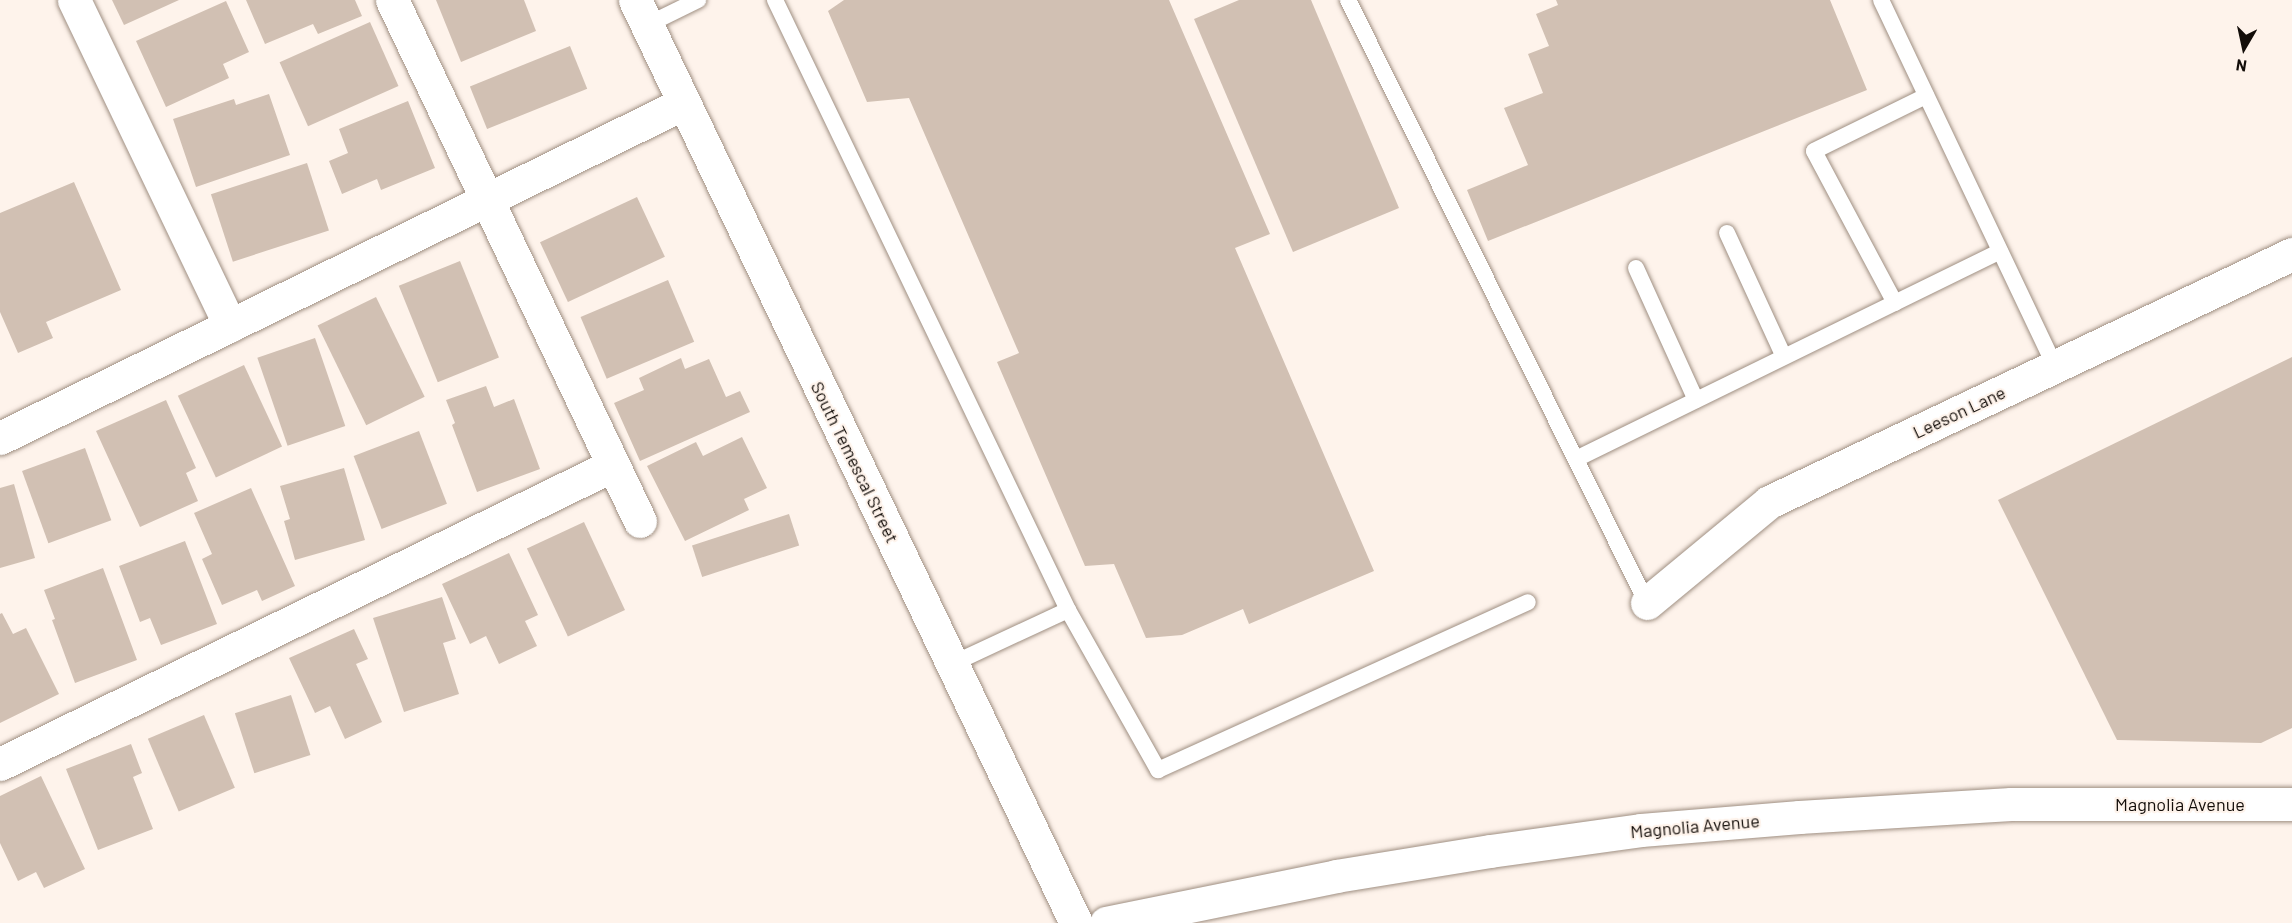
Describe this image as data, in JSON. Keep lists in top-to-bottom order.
{
  "streets": {
    "street": ["Leeson Lane", "South Temescal Street", "Magnolia Avenue"]
  },
  "north": "bottom"
}
